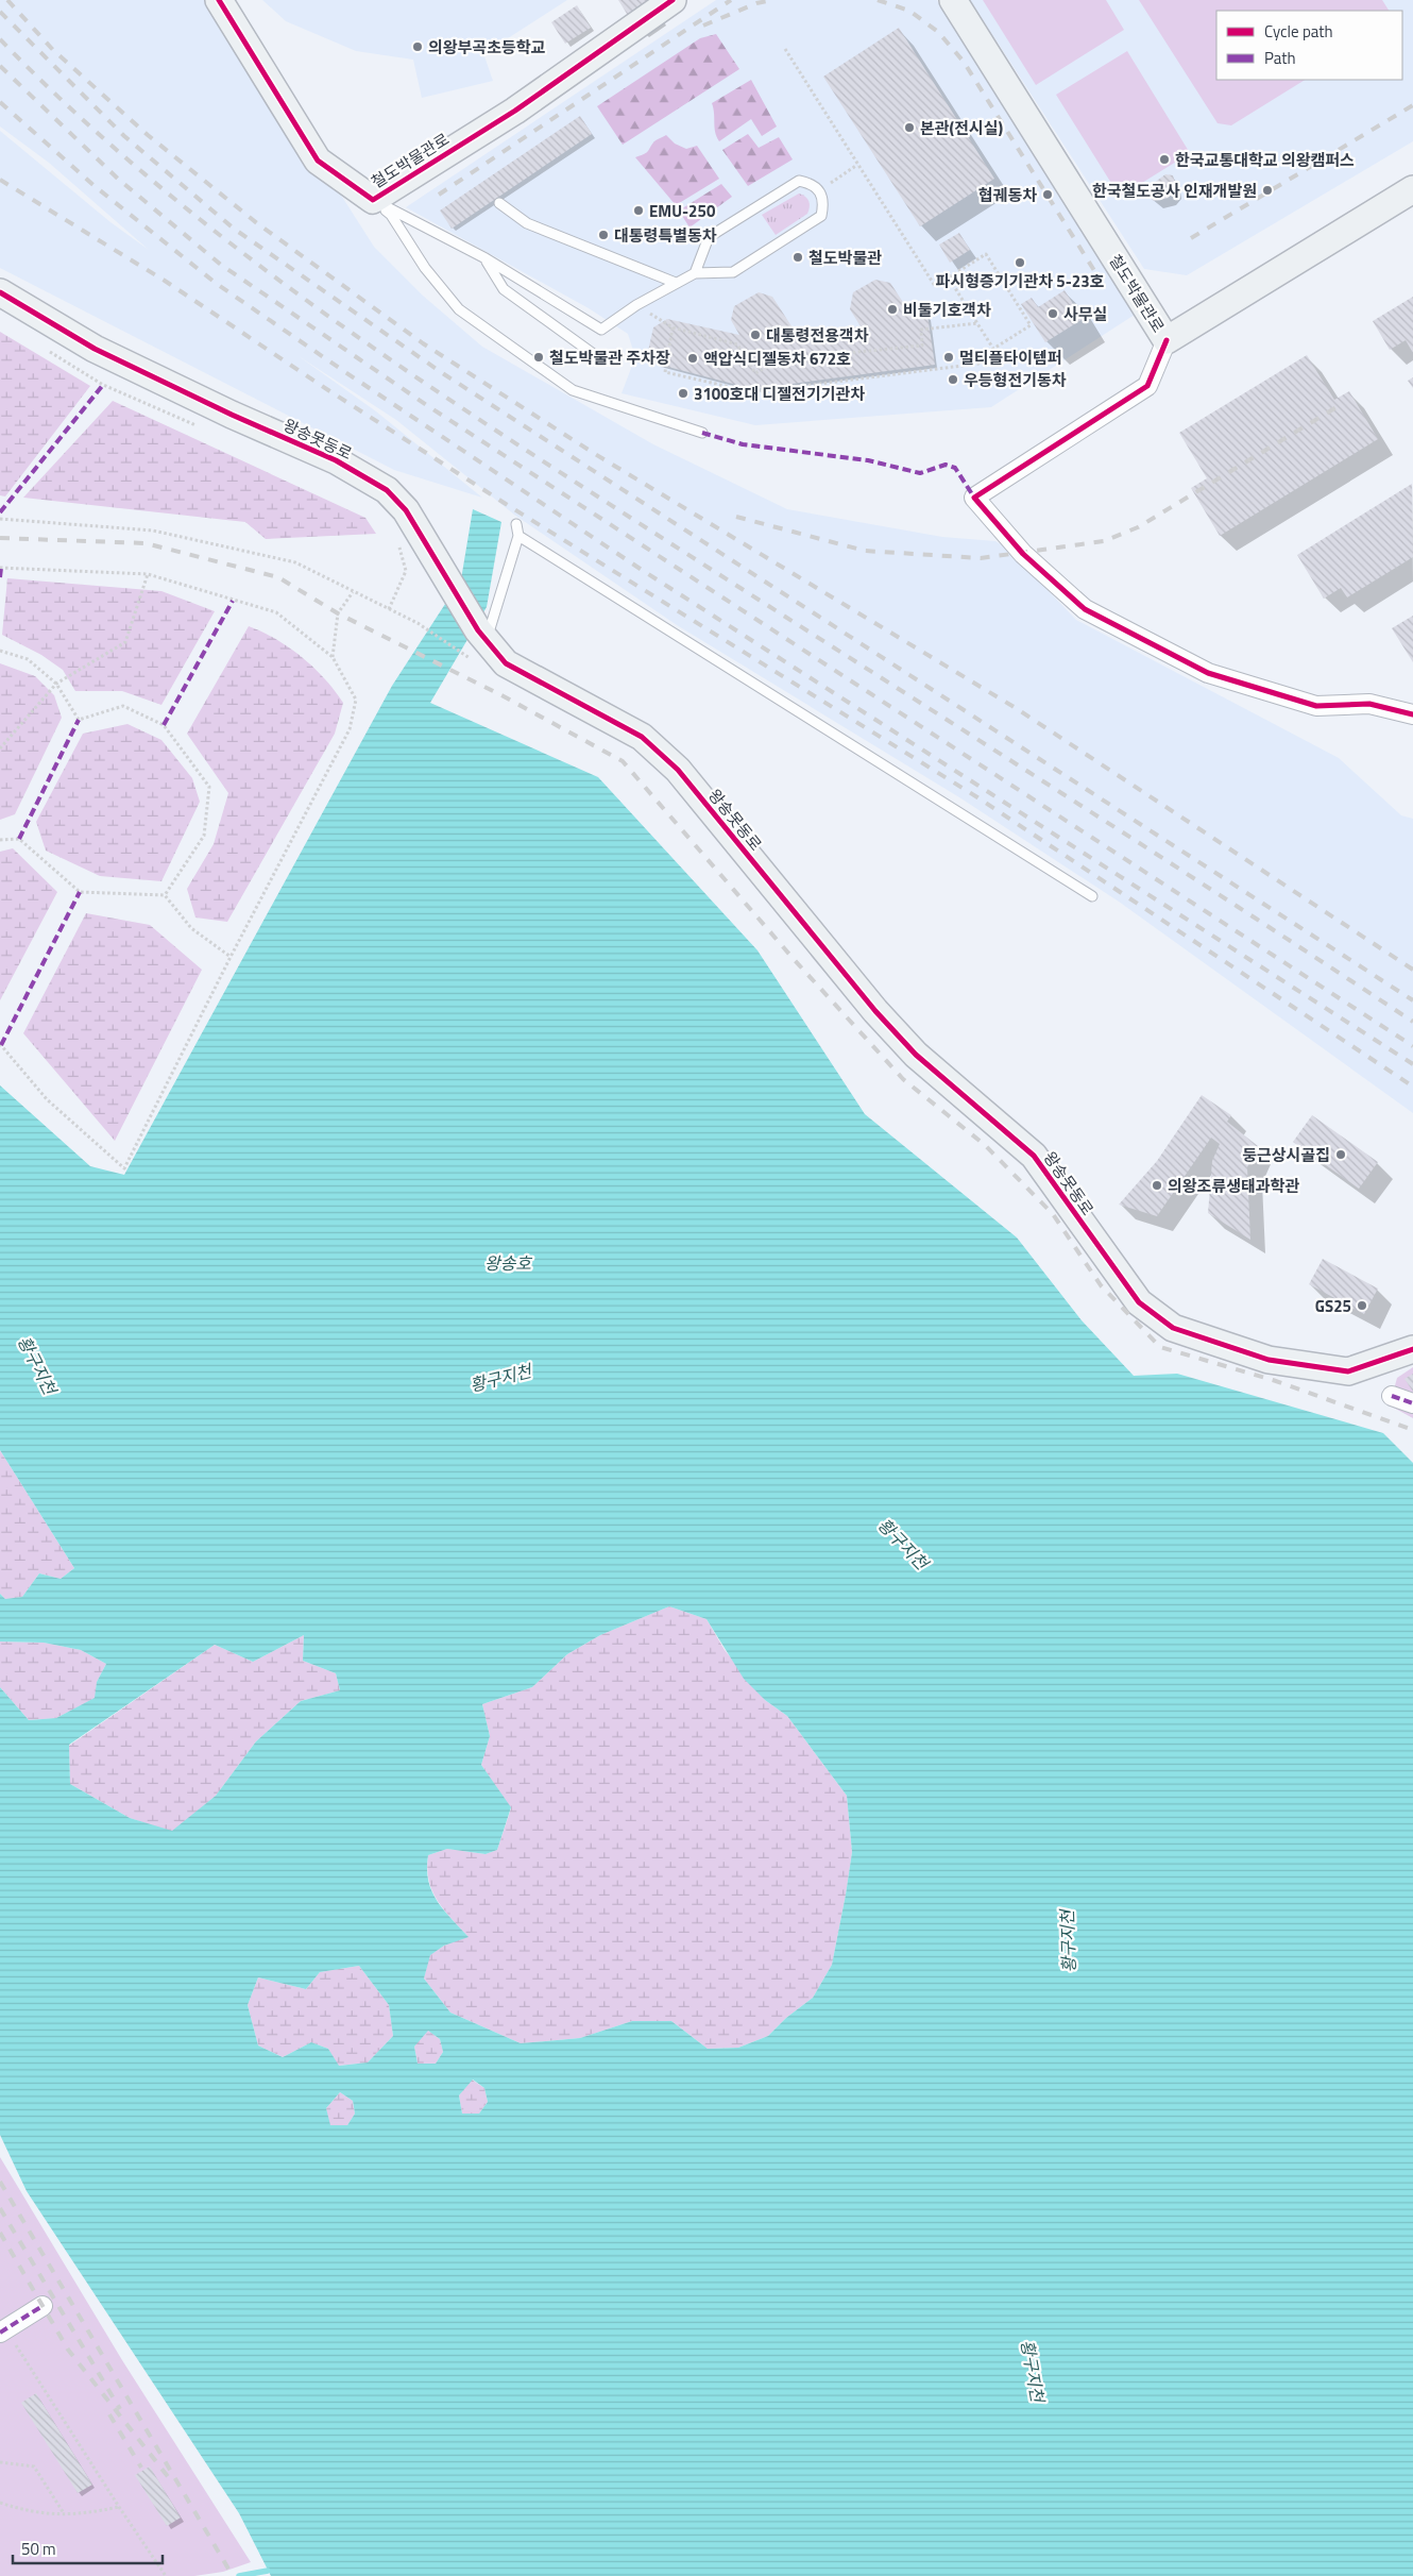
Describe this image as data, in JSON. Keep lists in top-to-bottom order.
{
  "streets": {
    "street": ["철도박물관로", "왕송못동로"]
  },
  "water": ["왕송호", "황구지천"],
  "places": [
    "의왕부곡초등학교",
    "본관(전시실)",
    "한국교통대학교 의왕캠퍼스",
    "한국철도공사 인재개발원",
    "협궤동차",
    "EMU-250",
    "대통령특별동차",
    "철도박물관",
    "파시형증기기관차 5-23호",
    "비둘기호객차",
    "사무실",
    "대통령전용객차",
    "철도박물관 주차장",
    "멀티플타이템퍼",
    "액압식디젤동차 672호",
    "우등형전기동차",
    "3100호대 디젤전기기관차",
    "둥근상시골집",
    "의왕조류생태과학관",
    "GS25"
  ],
  "legend": ["Cycle path", "Path"],
  "scale_bar": "50 m"
}
